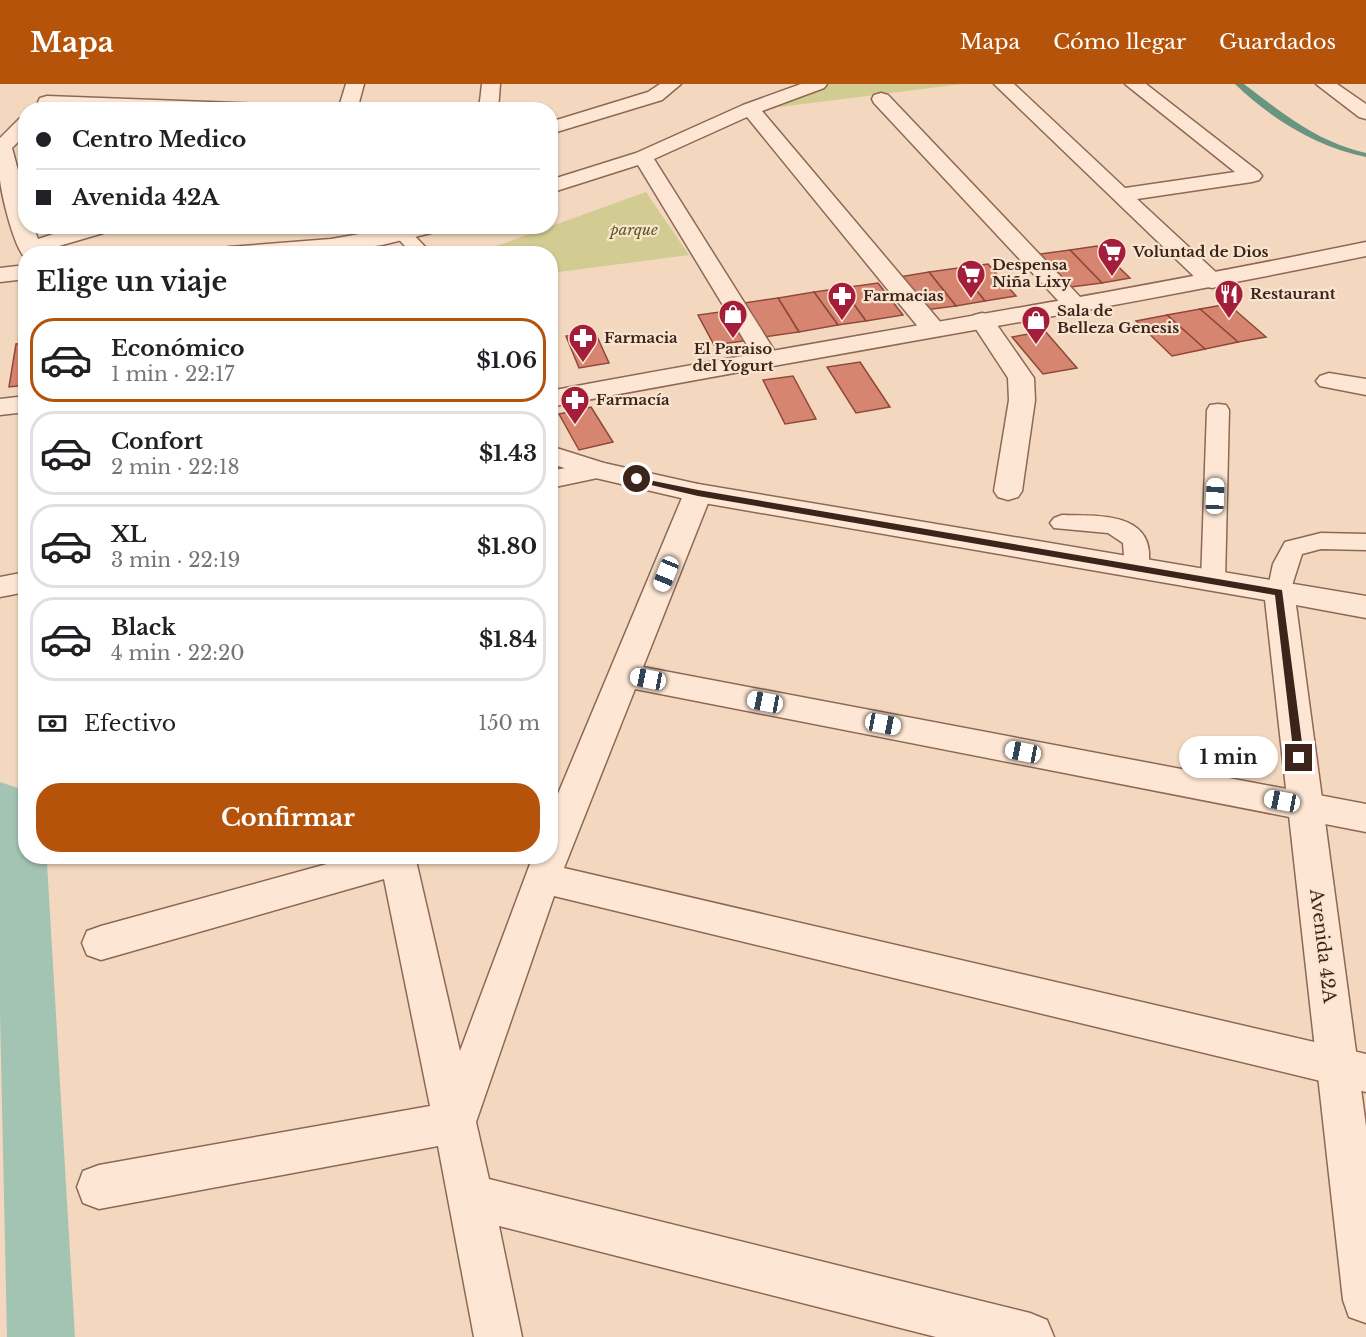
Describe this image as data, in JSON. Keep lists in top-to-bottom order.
{
  "streets": {
    "street": ["Avenida 42A"]
  },
  "parks": ["parque"],
  "places": {
    "supermarket": ["Voluntad de Dios", "Despensa Niña Lixy"],
    "restaurant": ["Restaurant"],
    "pharmacy": ["Farmacias", "Farmacia", "Farmacía"],
    "shop": ["El Paraiso del Yogurt", "Sala de Belleza Genesis"]
  },
  "page": {
    "header": "Mapa",
    "nav": ["Mapa", "Cómo llegar", "Guardados"],
    "banner": ["Centro Medico", "Avenida 42A"],
    "heading": "Elige un viaje",
    "list": [
      {
        "name": "Económico",
        "note": "1 min · 22:17",
        "value": "$1.06"
      },
      {
        "name": "Confort",
        "note": "2 min · 22:18",
        "value": "$1.43"
      },
      {
        "name": "XL",
        "note": "3 min · 22:19",
        "value": "$1.80"
      },
      {
        "name": "Black",
        "note": "4 min · 22:20",
        "value": "$1.84"
      }
    ],
    "pay": ["Efectivo", "150 m"],
    "bubble": "1 min",
    "buttons": "Confirmar"
  }
}
